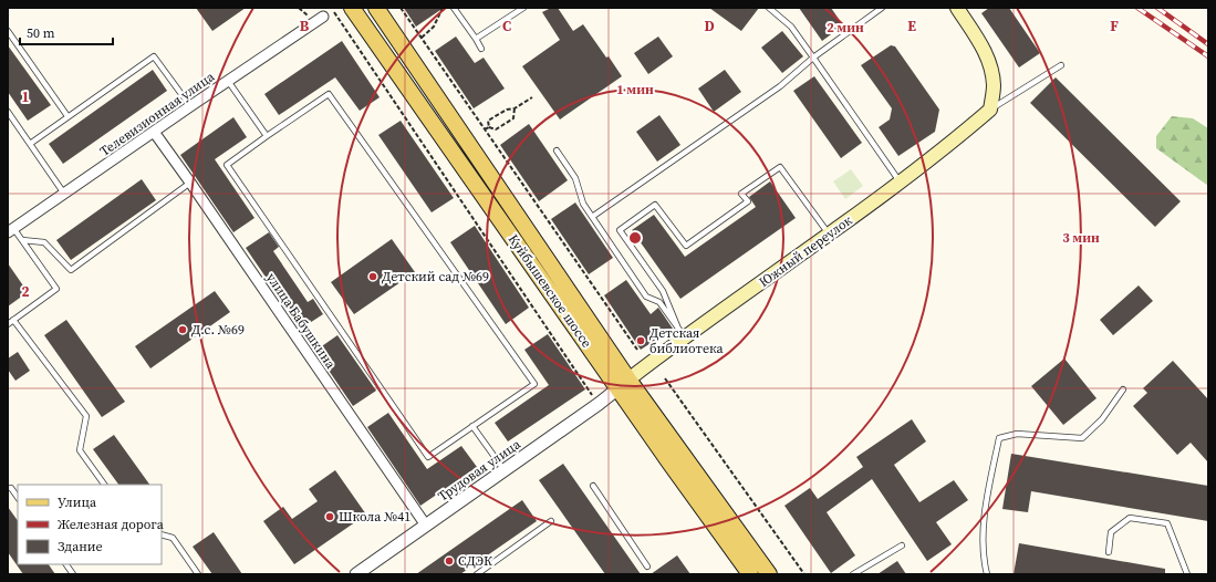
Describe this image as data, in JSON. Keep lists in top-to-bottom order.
{
  "streets": {
    "main road": ["Южный переулок", "Куйбышевское шоссе"],
    "street": ["Телевизионная улица", "улица Бабушкина", "Трудовая улица"]
  },
  "crossings": [
    ["Телевизионная улица", "улица Бабушкина"],
    ["Южный переулок", "Куйбышевское шоссе"],
    ["Южный переулок", "Трудовая улица"],
    ["Куйбышевское шоссе", "Трудовая улица"],
    ["улица Бабушкина", "Трудовая улица"]
  ],
  "places": [
    "Детский сад №69",
    "Д.с. №69",
    "Детская библиотека",
    "Школа №41",
    "СДЭК"
  ],
  "legend": ["Улица", "Железная дорога", "Здание"],
  "scale_bar": "50 m",
  "grid": {
    "columns": [
      "B",
      "C",
      "D",
      "E",
      "F"
    ],
    "rows": ["1", "2"]
  },
  "rings": ["2 мин", "1 мин", "3 мин"]
}
